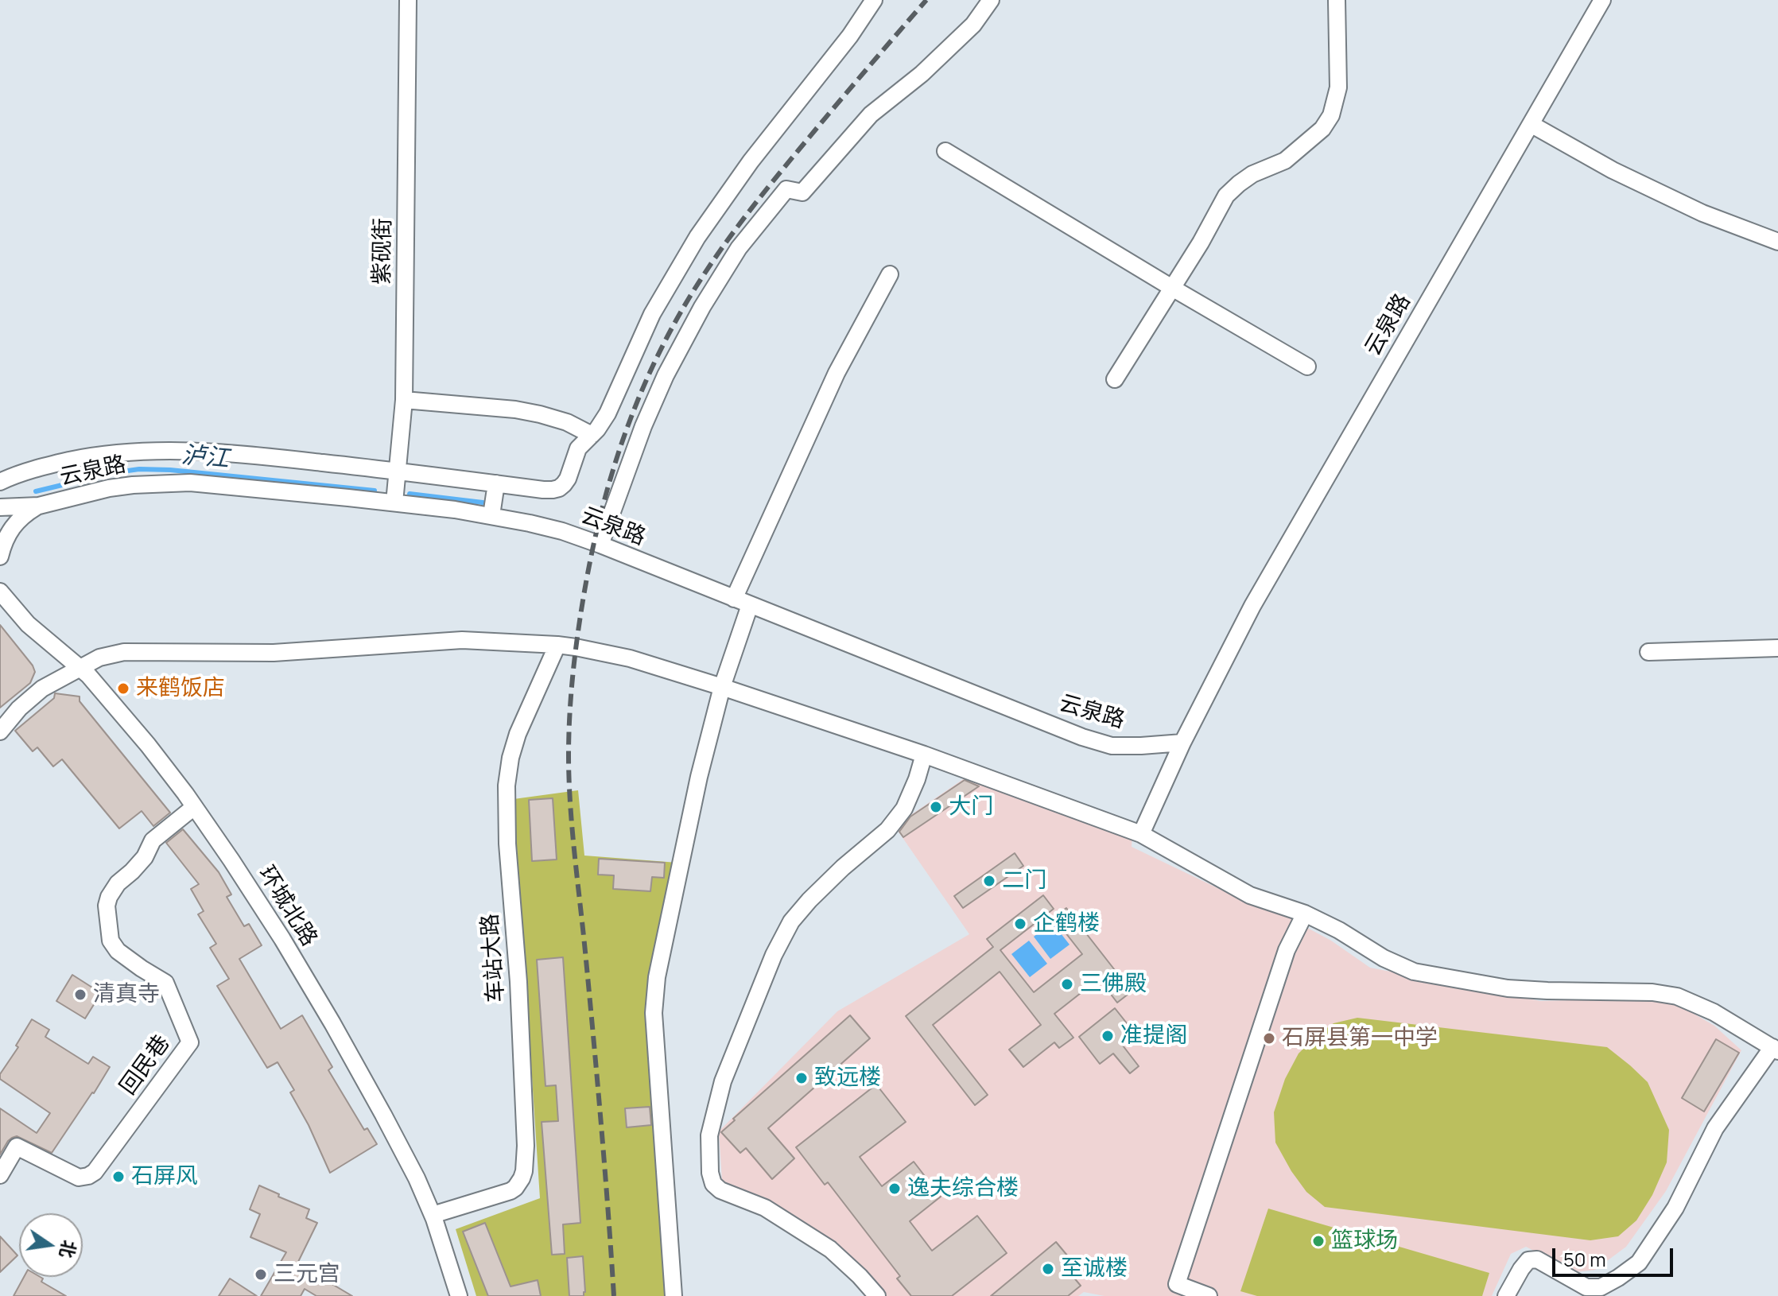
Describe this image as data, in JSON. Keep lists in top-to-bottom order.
{
  "streets": {
    "street": [
      "紫砚街",
      "云泉路",
      "环城北路",
      "车站大路",
      "回民巷"
    ]
  },
  "crossings": [
    ["紫砚街", "云泉路"],
    ["环城北路", "车站大路"],
    ["环城北路", "回民巷"]
  ],
  "water": ["泸江"],
  "places": [
    "来鹤饭店",
    "大门",
    "二门",
    "企鹤楼",
    "三佛殿",
    "清真寺",
    "准提阁",
    "石屏县第一中学",
    "致远楼",
    "石屏风",
    "逸夫综合楼",
    "篮球场",
    "至诚楼",
    "三元宫"
  ],
  "scale_bar": "50 m",
  "north": "right"
}
